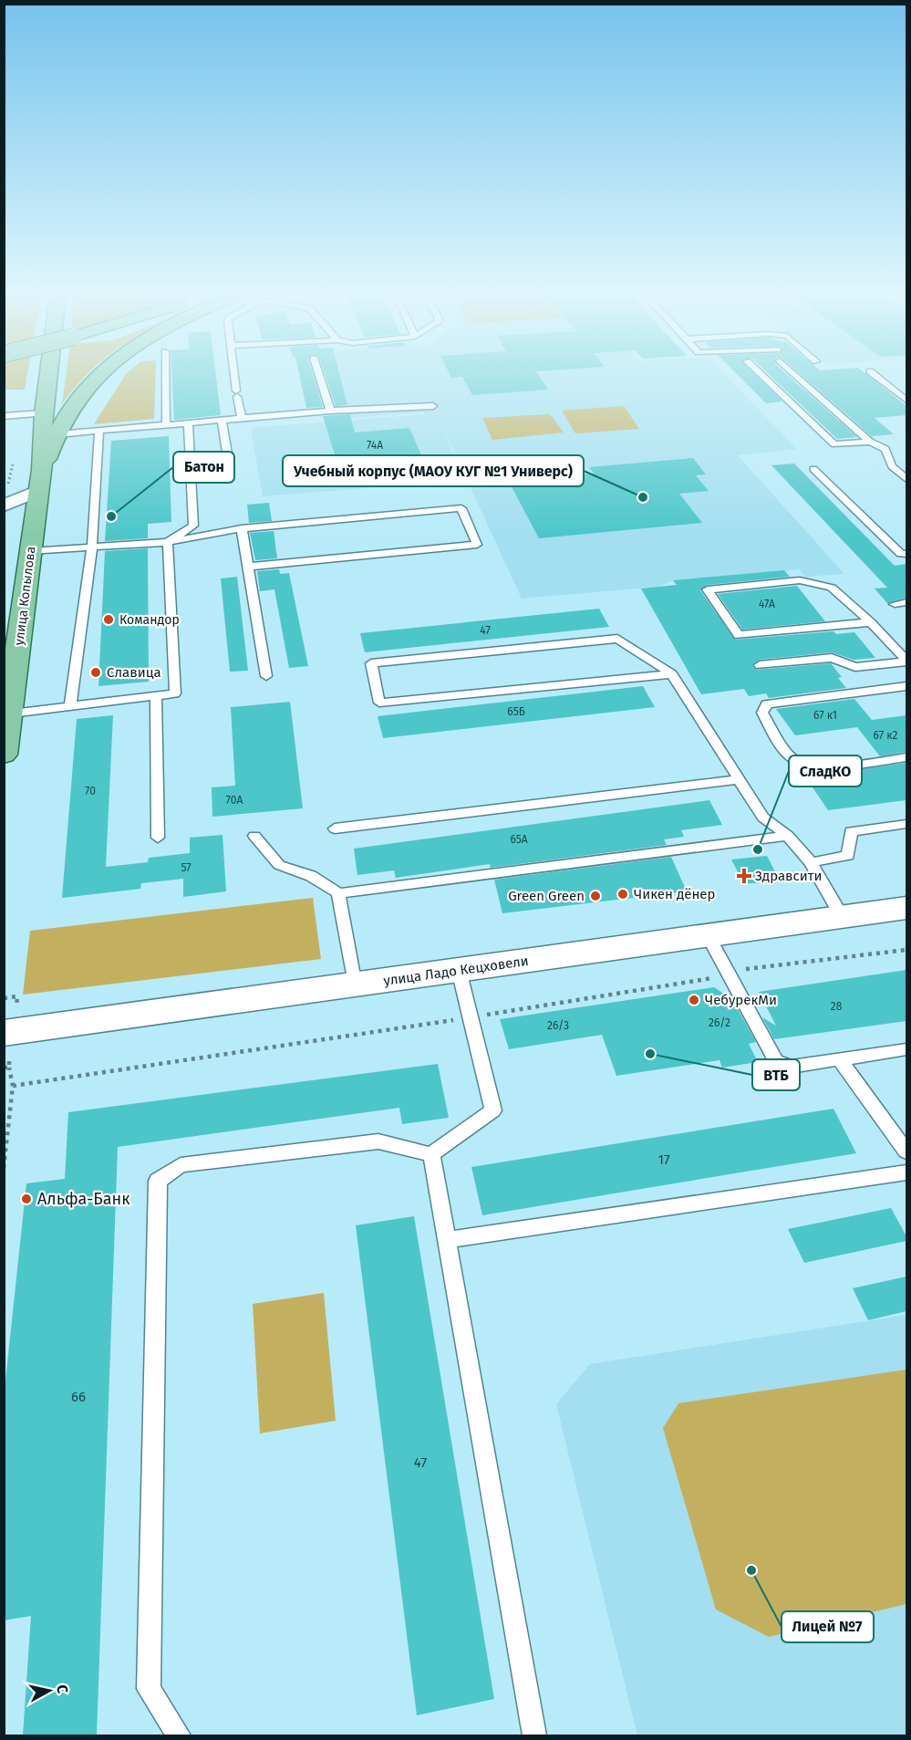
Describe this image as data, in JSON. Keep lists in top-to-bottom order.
{
  "streets": {
    "main road": ["улица Копылова", "улица Ладо Кецховели"]
  },
  "places": {
    "other": [
      "Учебный корпус (МАОУ КУГ №1 Универс)",
      "Батон",
      "Командор",
      "Славица",
      "СладКО",
      "Чикен дёнер",
      "Green Green",
      "ЧебурекМи",
      "ВТБ",
      "Альфа-Банк",
      "Лицей №7"
    ],
    "health": ["Здравсити"]
  },
  "house_numbers": [
    "74А",
    "47А",
    "47",
    "65Б",
    "67 к1",
    "67 к2",
    "70",
    "70А",
    "65А",
    "57",
    "28",
    "26/2",
    "26/3",
    "17",
    "66",
    "47"
  ],
  "north": "right"
}
